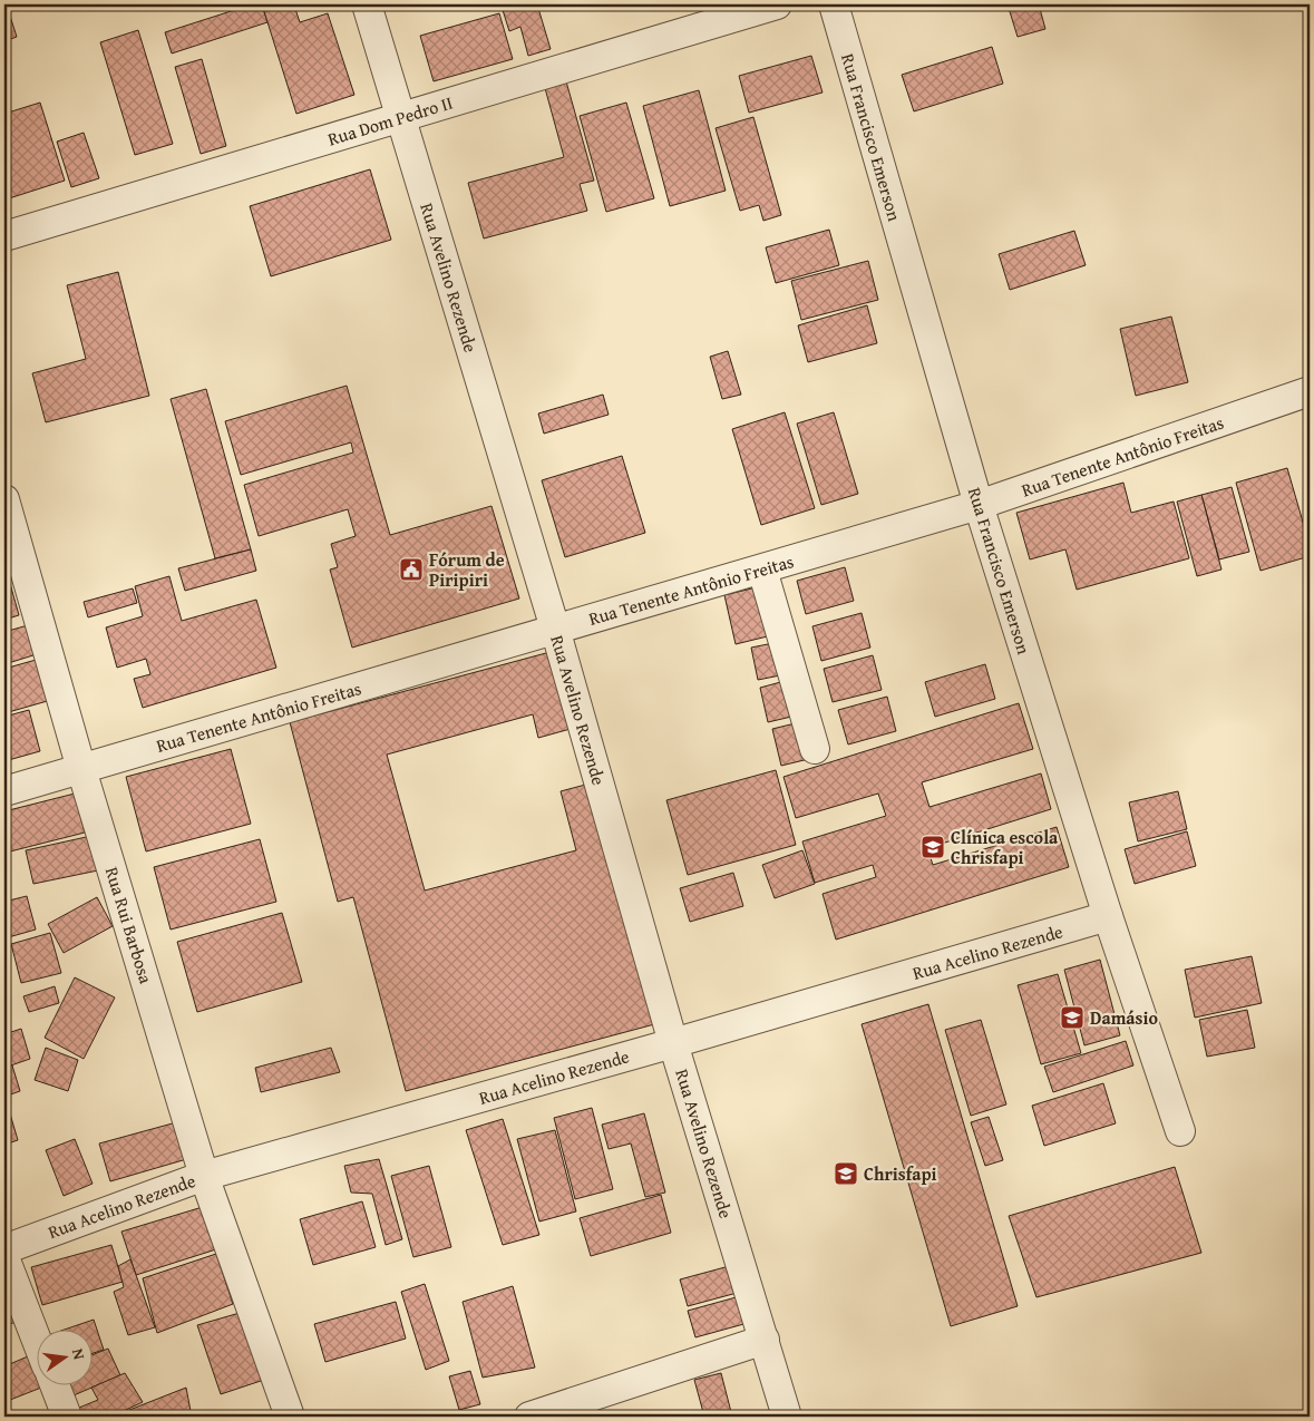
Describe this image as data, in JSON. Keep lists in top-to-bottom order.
{
  "streets": {
    "street": [
      "Rua Dom Pedro II",
      "Rua Francisco Emerson",
      "Rua Avelino Rezende",
      "Rua Tenente Antônio Freitas",
      "Rua Rui Barbosa",
      "Rua Acelino Rezende"
    ]
  },
  "crossings": [
    ["Rua Dom Pedro II", "Rua Avelino Rezende"],
    ["Rua Francisco Emerson", "Rua Tenente Antônio Freitas"],
    ["Rua Francisco Emerson", "Rua Acelino Rezende"],
    ["Rua Avelino Rezende", "Rua Tenente Antônio Freitas"],
    ["Rua Avelino Rezende", "Rua Acelino Rezende"],
    ["Rua Tenente Antônio Freitas", "Rua Rui Barbosa"],
    ["Rua Rui Barbosa", "Rua Acelino Rezende"]
  ],
  "places": {
    "public building": ["Fórum de Piripiri"],
    "school or university": ["Clínica escola Chrisfapi", "Damásio", "Chrisfapi"]
  },
  "north": "right"
}
